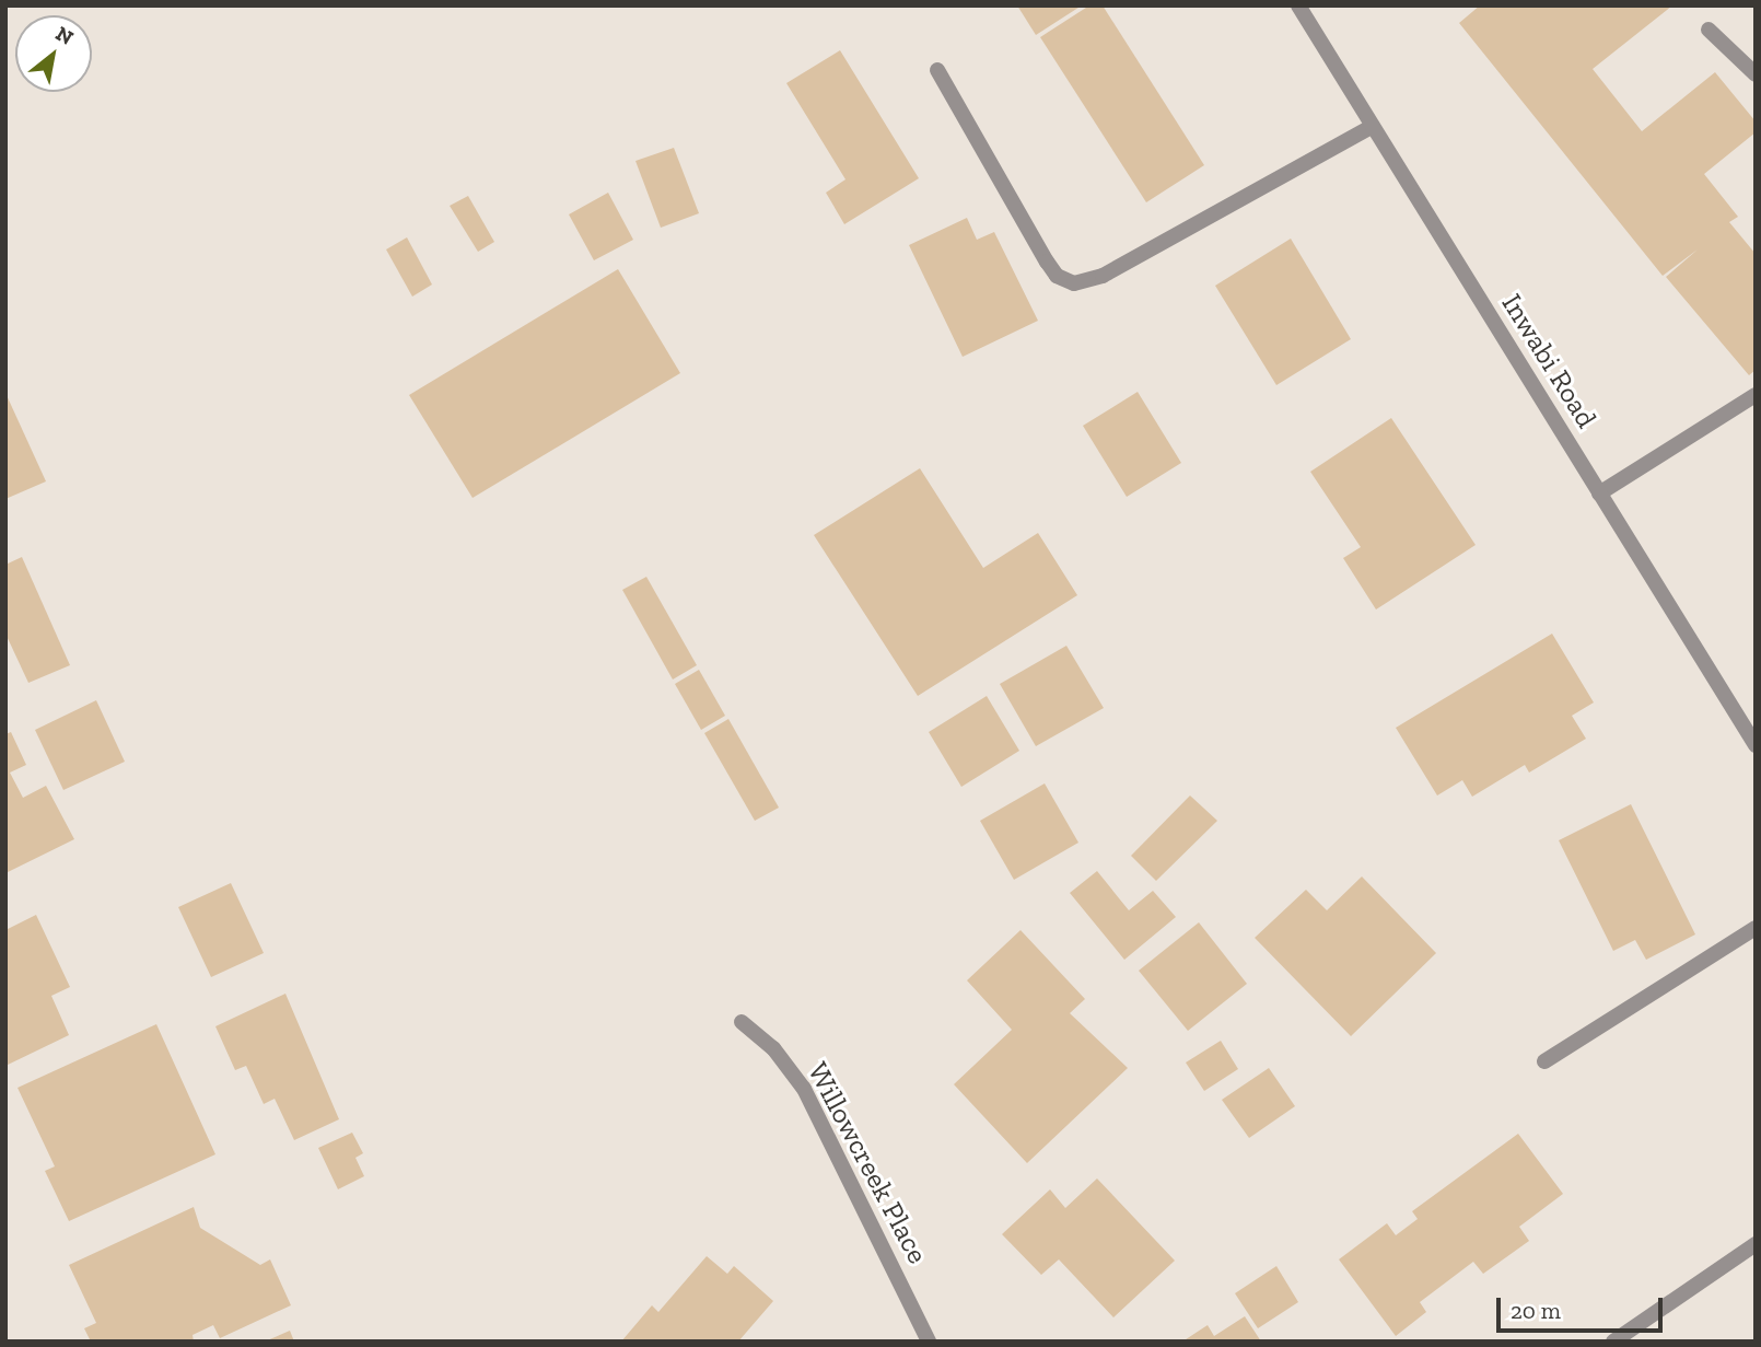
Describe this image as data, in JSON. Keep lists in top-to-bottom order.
{
  "streets": {
    "street": ["Inwabi Road", "Willowcreek Place"]
  },
  "scale_bar": "20 m",
  "north": "top right"
}
